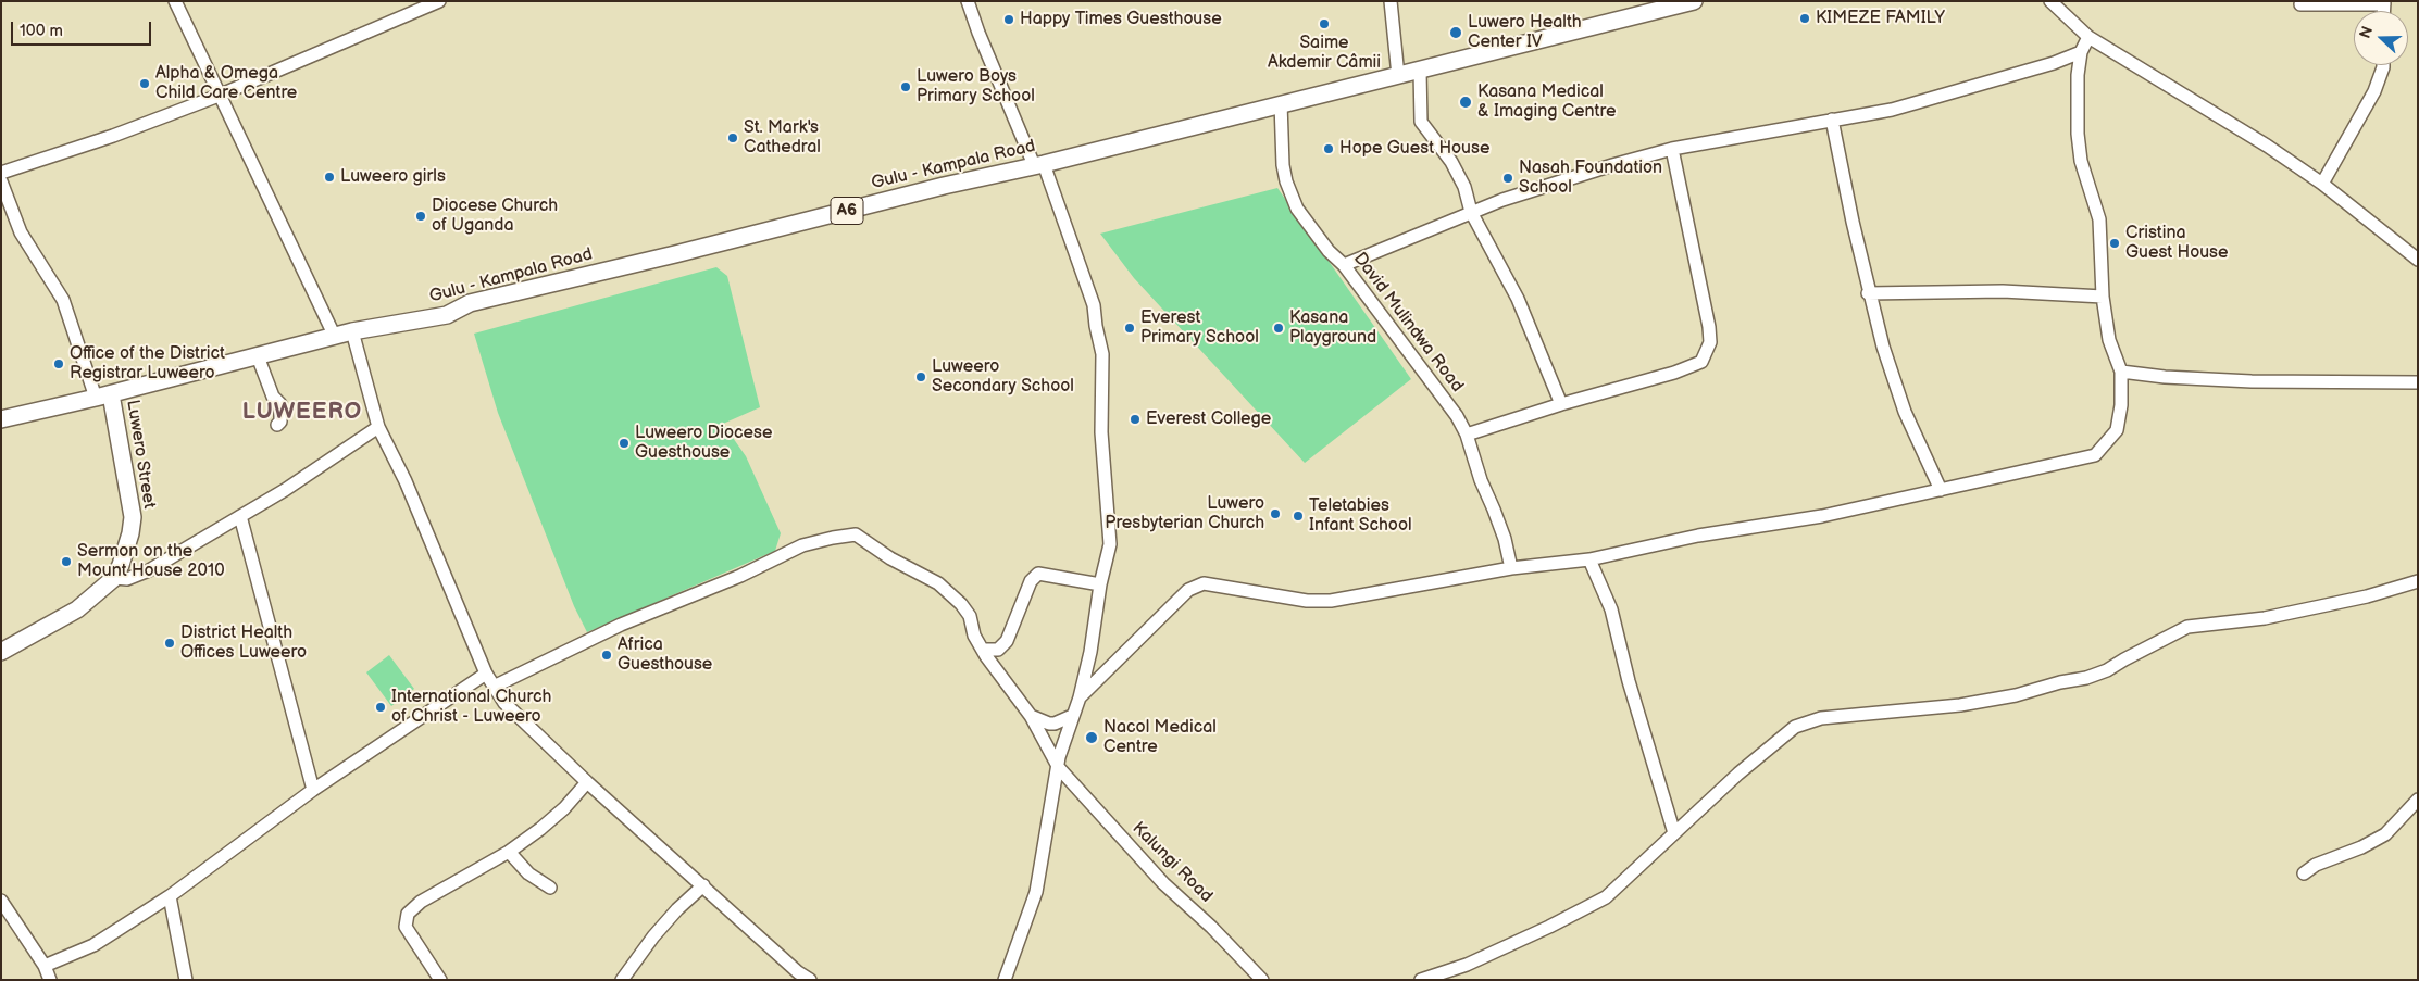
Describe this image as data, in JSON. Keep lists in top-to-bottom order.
{
  "streets": {
    "main road": ["Gulu - Kampala Road", "A6", "Luwero Street"],
    "street": ["David Mulindwa Road", "Kalungi Road"]
  },
  "crossings": [
    ["Gulu - Kampala Road", "David Mulindwa Road"],
    ["Gulu - Kampala Road", "Luwero Street"]
  ],
  "districts": ["LUWEERO"],
  "places": [
    "KIMEZE FAMILY",
    "Happy Times Guesthouse",
    "Saime Akdemir Câmii",
    "Luwero Health Center IV",
    "Alpha & Omega Child Care Centre",
    "Luwero Boys Primary School",
    "Kasana Medical & Imaging Centre",
    "St. Mark's Cathedral",
    "Hope Guest House",
    "Luweero girls",
    "Nasah Foundation School",
    "Diocese Church of Uganda",
    "Cristina Guest House",
    "Everest Primary School",
    "Kasana Playground",
    "Office of the District Registrar Luweero",
    "Luweero Secondary School",
    "Everest College",
    "Luweero Diocese Guesthouse",
    "Luwero Presbyterian Church",
    "Teletabies Infant School",
    "Sermon on the Mount House 2010",
    "District Health Offices Luweero",
    "Africa Guesthouse",
    "International Church of Christ - Luweero",
    "Nacol Medical Centre"
  ],
  "scale_bar": "100 m",
  "north": "left"
}
